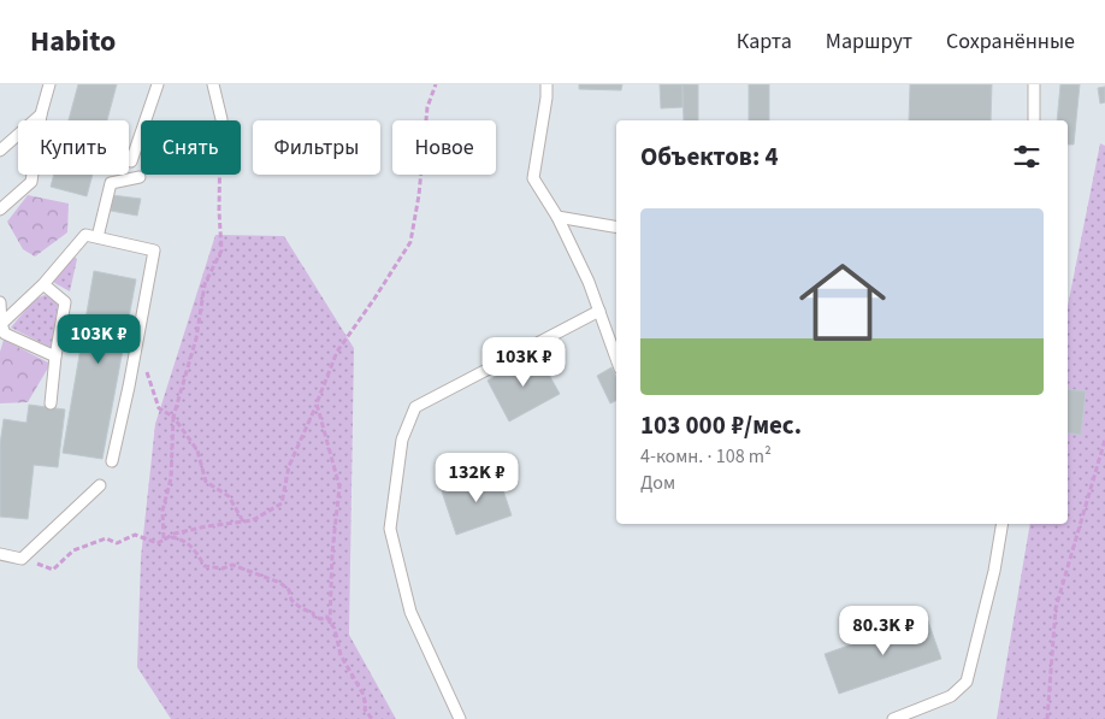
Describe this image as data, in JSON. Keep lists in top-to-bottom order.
{
  "page": {
    "header": "Habito",
    "nav": ["Карта", "Маршрут", "Сохранённые"],
    "chip": [
      "Купить",
      "Снять",
      "Фильтры",
      "Новое"
    ],
    "heading": "Объектов: 4",
    "list": [
      {
        "name": "103 000 ₽/мес.",
        "note": "4-комн. · 108 m² · Дом"
      }
    ],
    "price": [
      "103K ₽",
      "103K ₽",
      "132K ₽",
      "80.3K ₽"
    ]
  }
}
